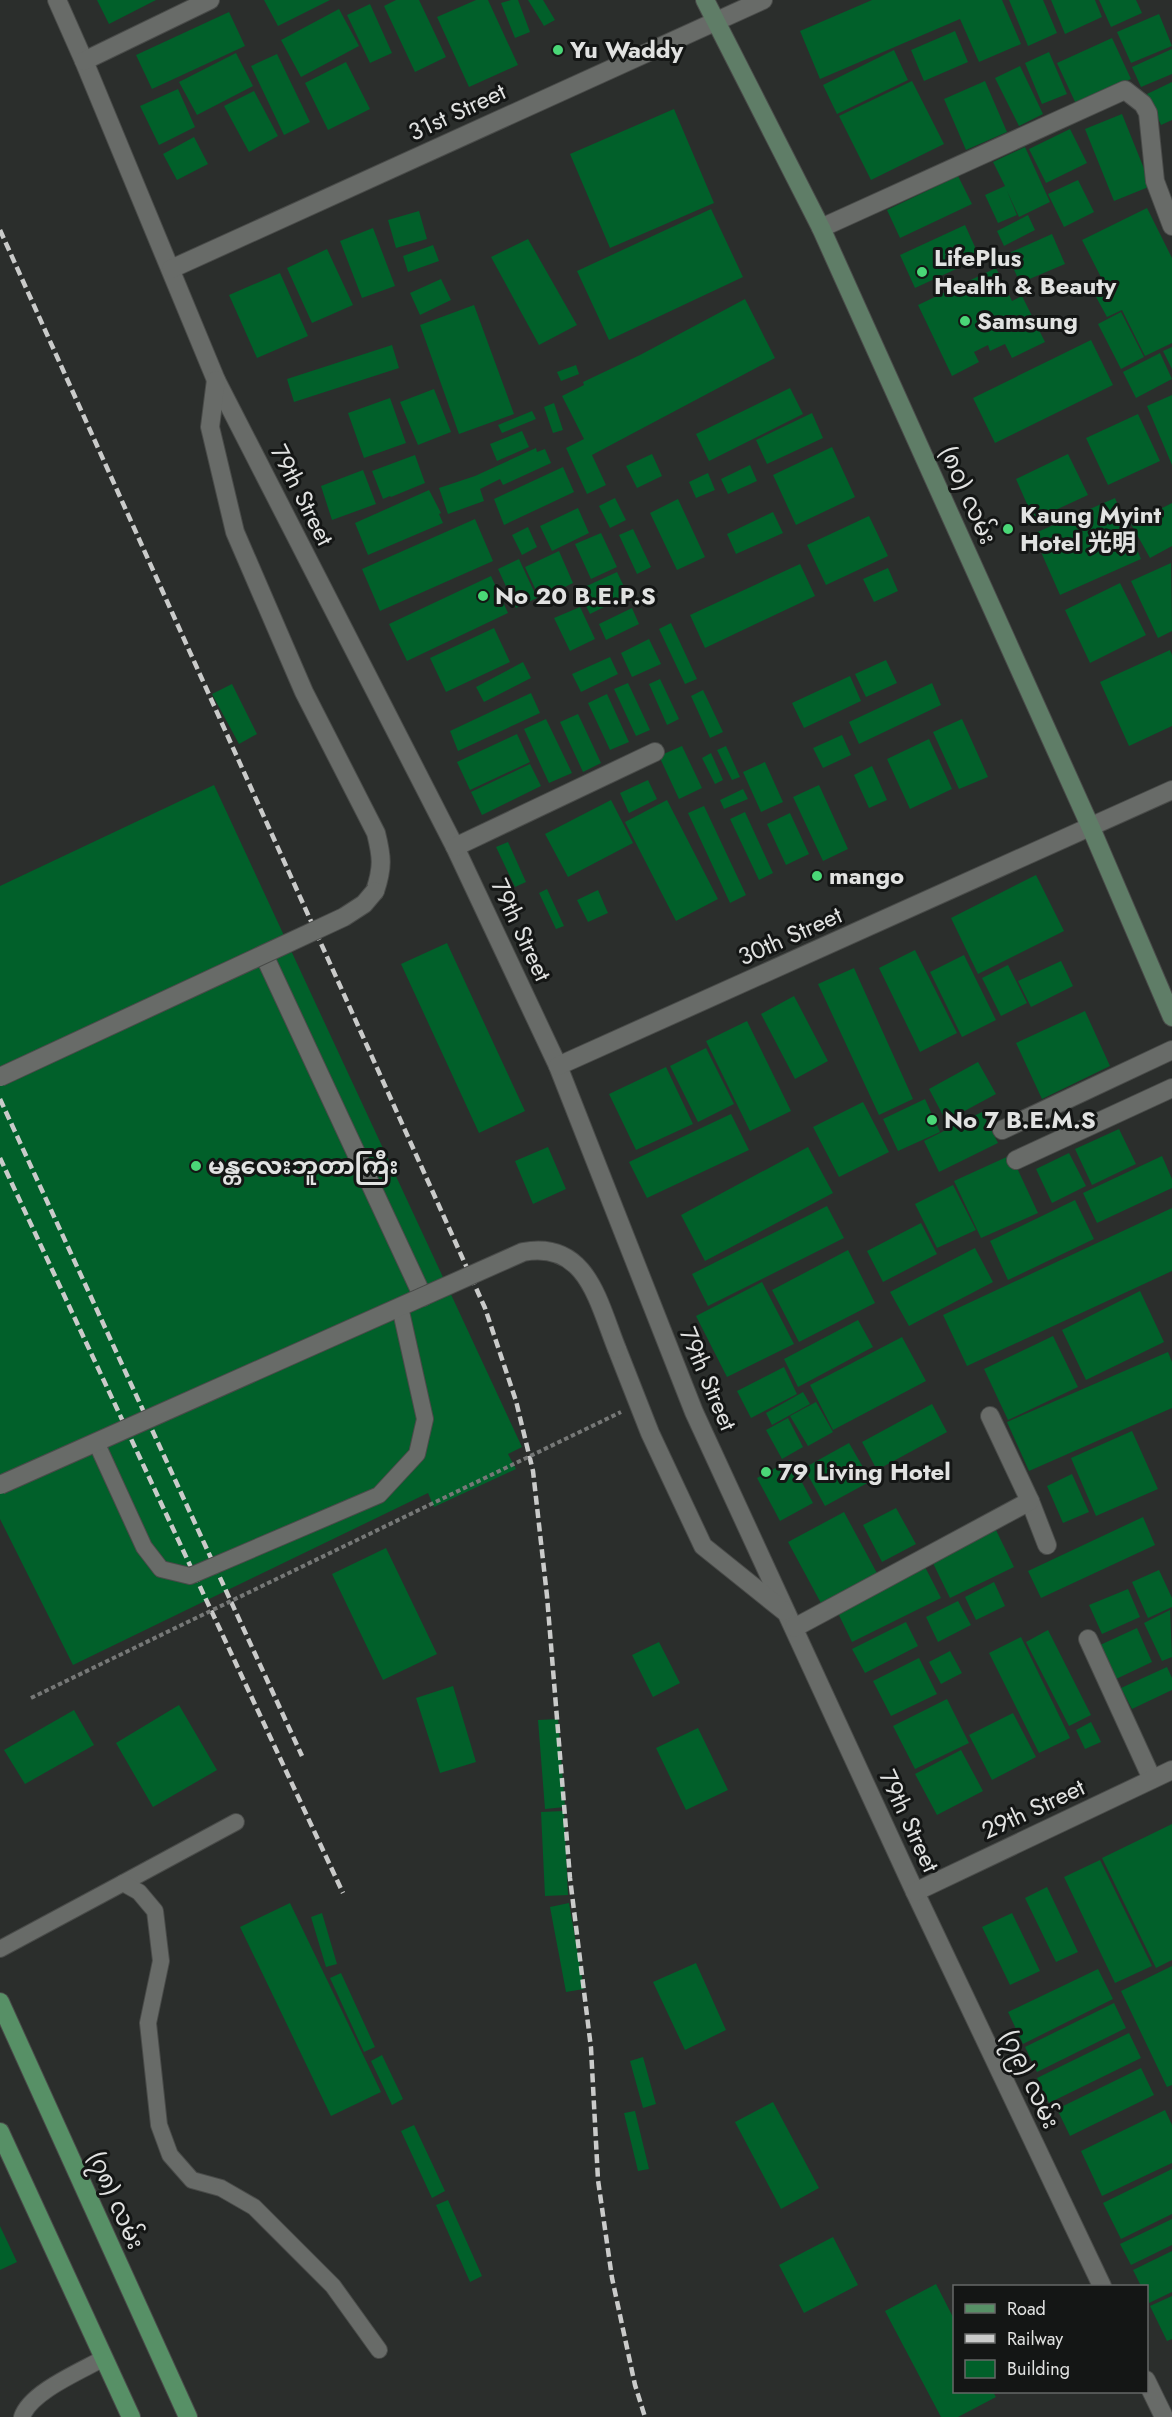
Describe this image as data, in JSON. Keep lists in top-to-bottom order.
{
  "streets": {
    "main road": ["(၈၀) လမ်း", "(၇၈) လမ်း"],
    "street": [
      "31st Street",
      "79th Street",
      "30th Street",
      "29th Street",
      "(၇၉) လမ်း"
    ]
  },
  "crossings": [
    ["31st Street", "79th Street"],
    ["31st Street", "(၈၀) လမ်း"],
    ["79th Street", "30th Street"],
    ["79th Street", "29th Street"],
    ["79th Street", "(၇၉) လမ်း"],
    ["(၈၀) လမ်း", "30th Street"],
    ["29th Street", "(၇၉) လမ်း"]
  ],
  "places": [
    "Yu Waddy",
    "LifePlus Health & Beauty",
    "Samsung",
    "Kaung Myint Hotel 光明",
    "No 20 B.E.P.S",
    "mango",
    "No 7 B.E.M.S",
    "မန္တလေးဘူတာကြီး",
    "79 Living Hotel"
  ],
  "legend": ["Road", "Railway", "Building"]
}
